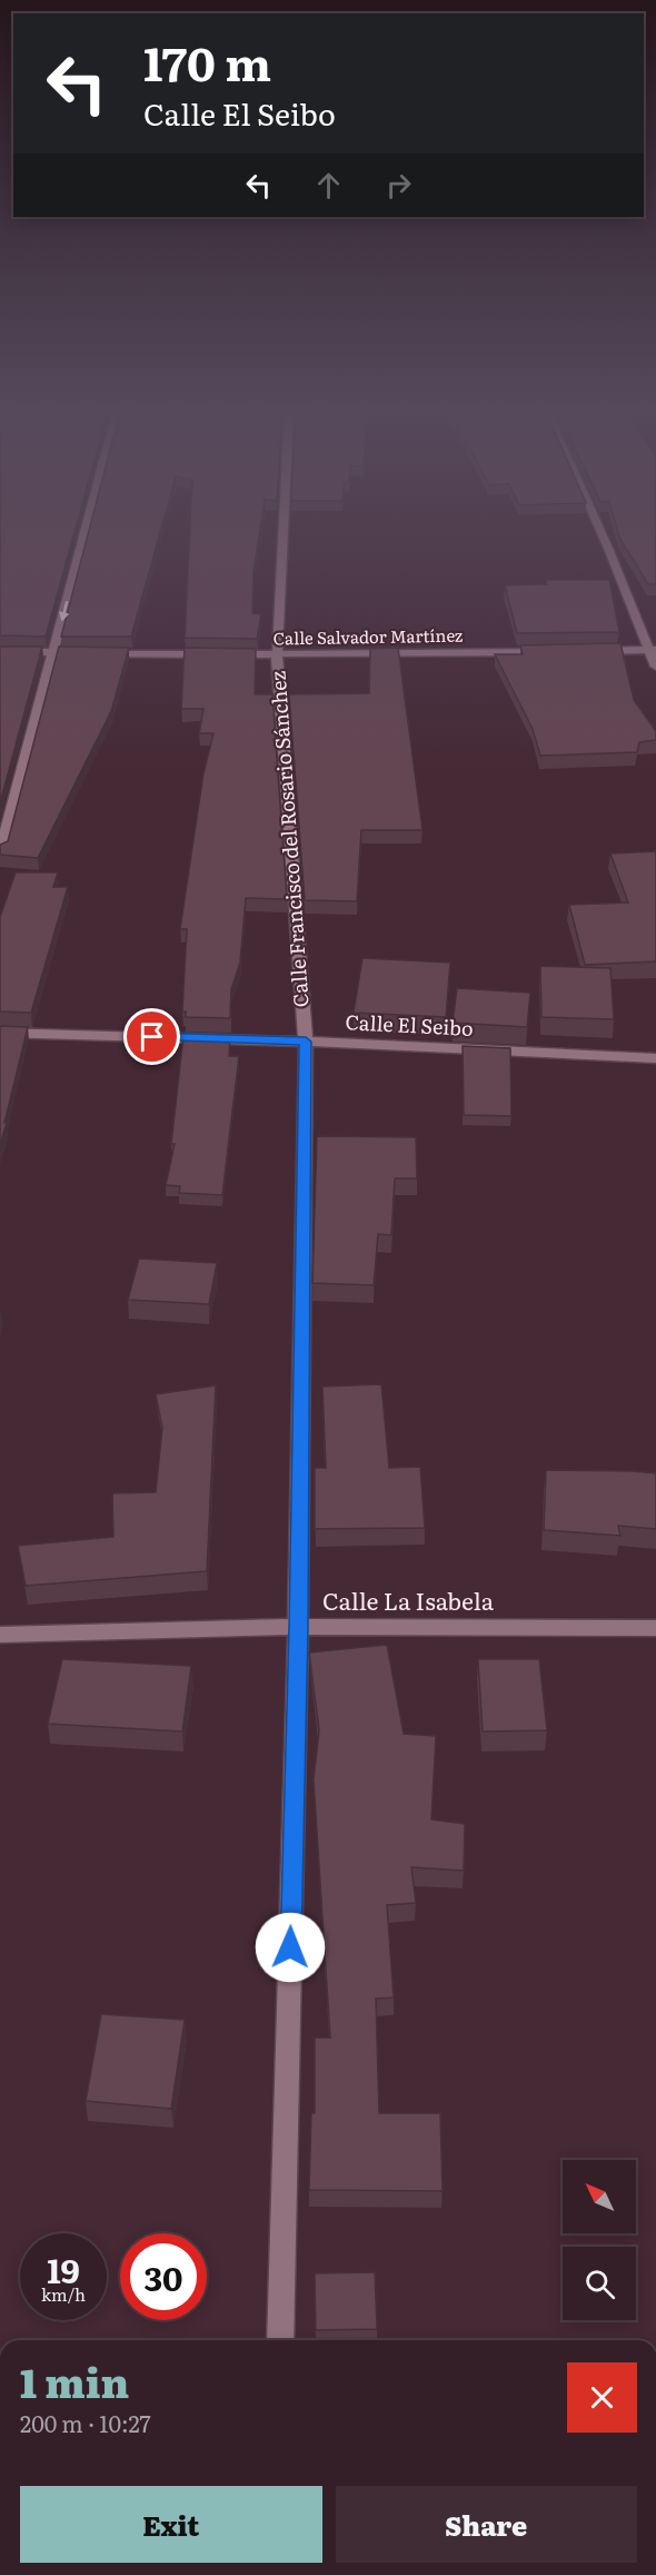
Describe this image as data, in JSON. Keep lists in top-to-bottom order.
{
  "streets": {
    "street": [
      "Calle Salvador Martínez",
      "Calle Francisco del Rosario Sánchez",
      "Calle El Seibo",
      "Calle La Isabela"
    ]
  },
  "crossings": [
    ["Calle Salvador Martínez", "Calle Francisco del Rosario Sánchez"],
    ["Calle Francisco del Rosario Sánchez", "Calle El Seibo"],
    ["Calle Francisco del Rosario Sánchez", "Calle La Isabela"]
  ],
  "north": "top left",
  "page": {
    "turn": ["170 m", "Calle El Seibo"],
    "speed": "19 km/h",
    "limit": "30",
    "heading": ["1 min", "200 m · 10:27"],
    "buttons": ["Exit", "Share"]
  }
}
